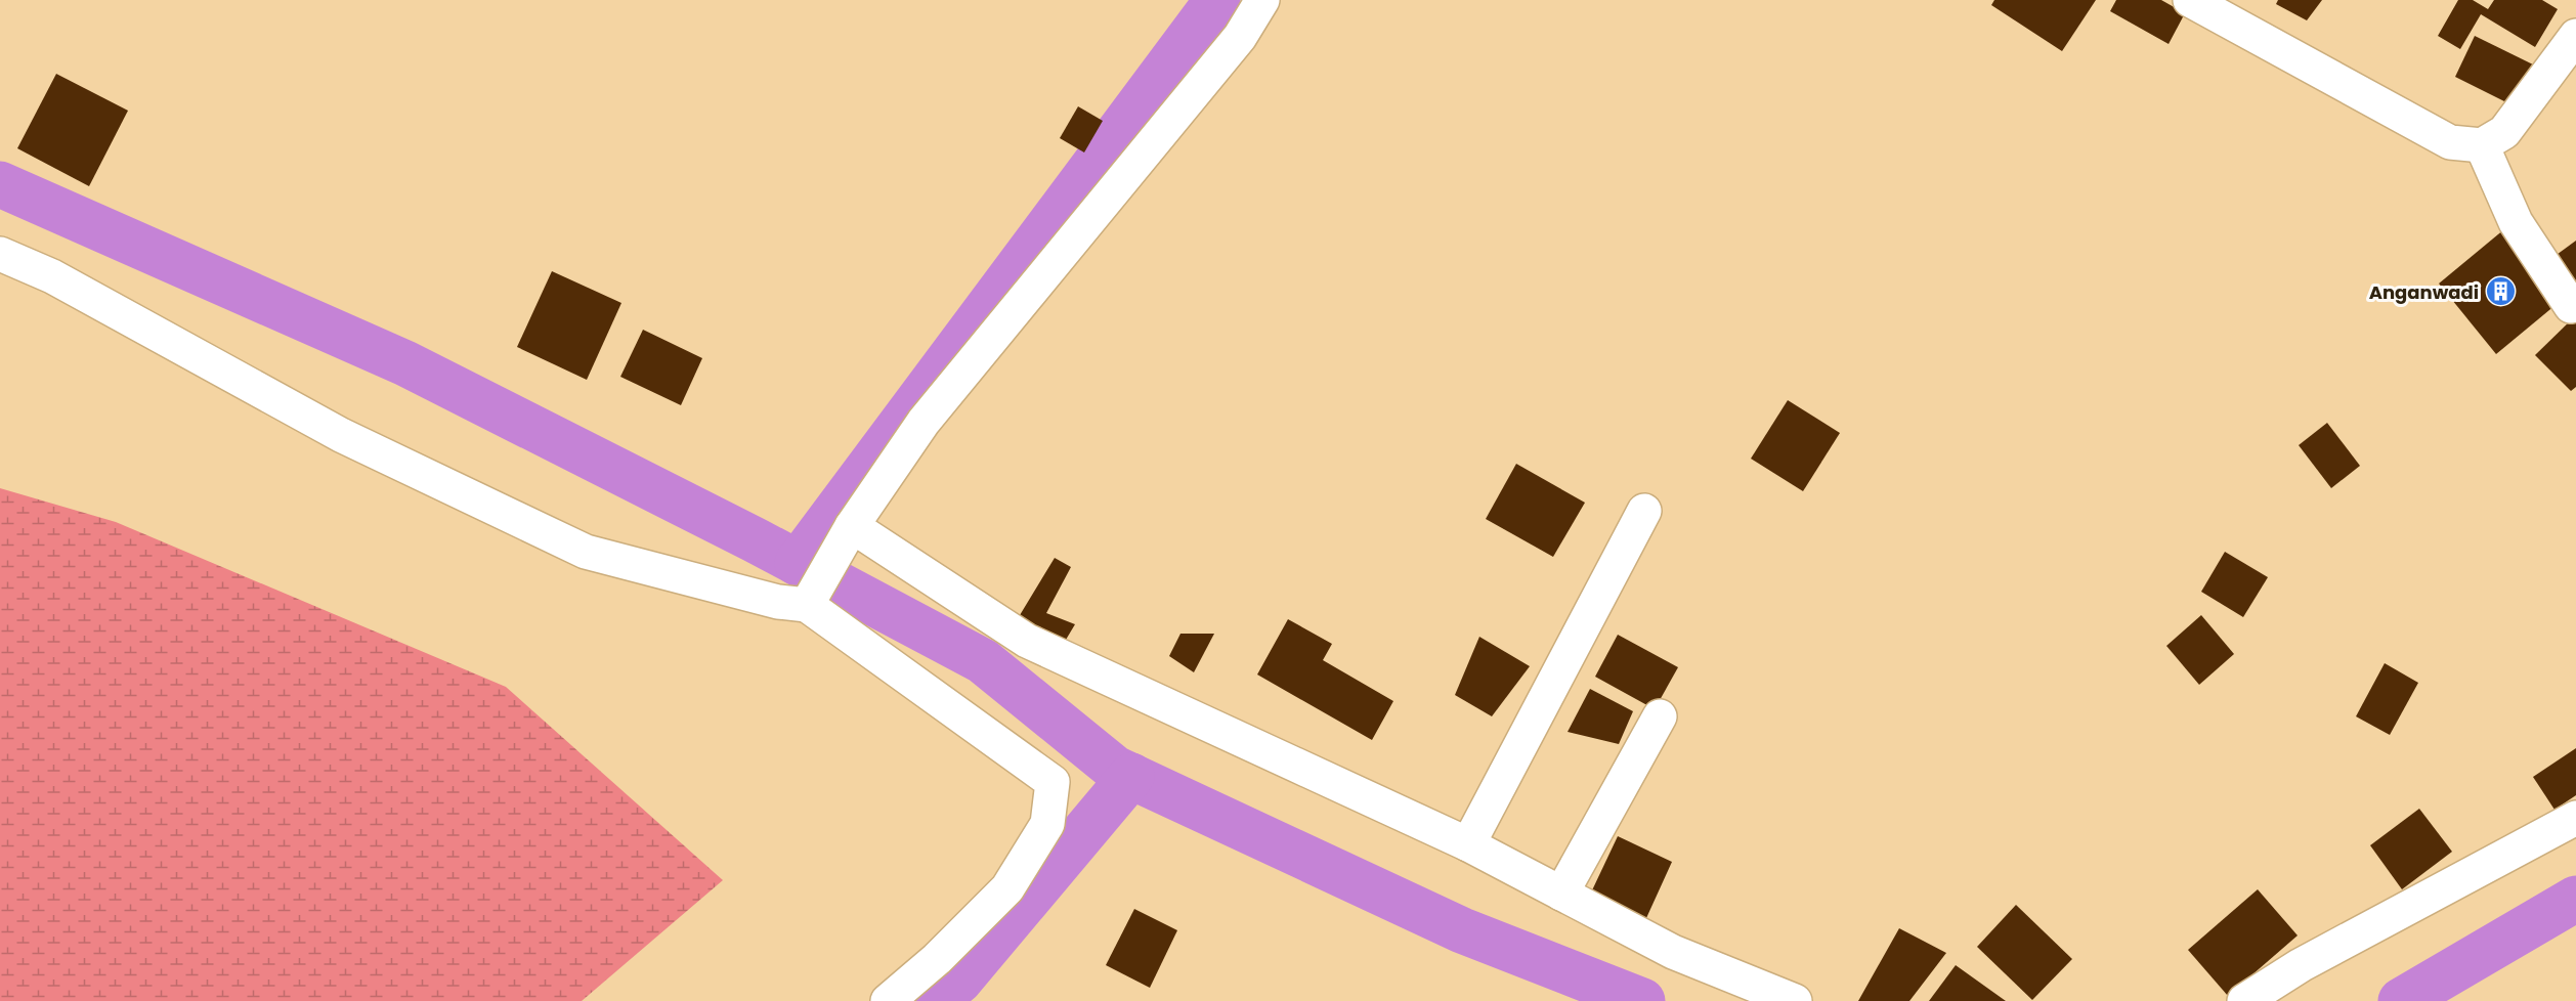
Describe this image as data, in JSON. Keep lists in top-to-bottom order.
{
  "places": {
    "building": ["Anganwadi"]
  }
}
